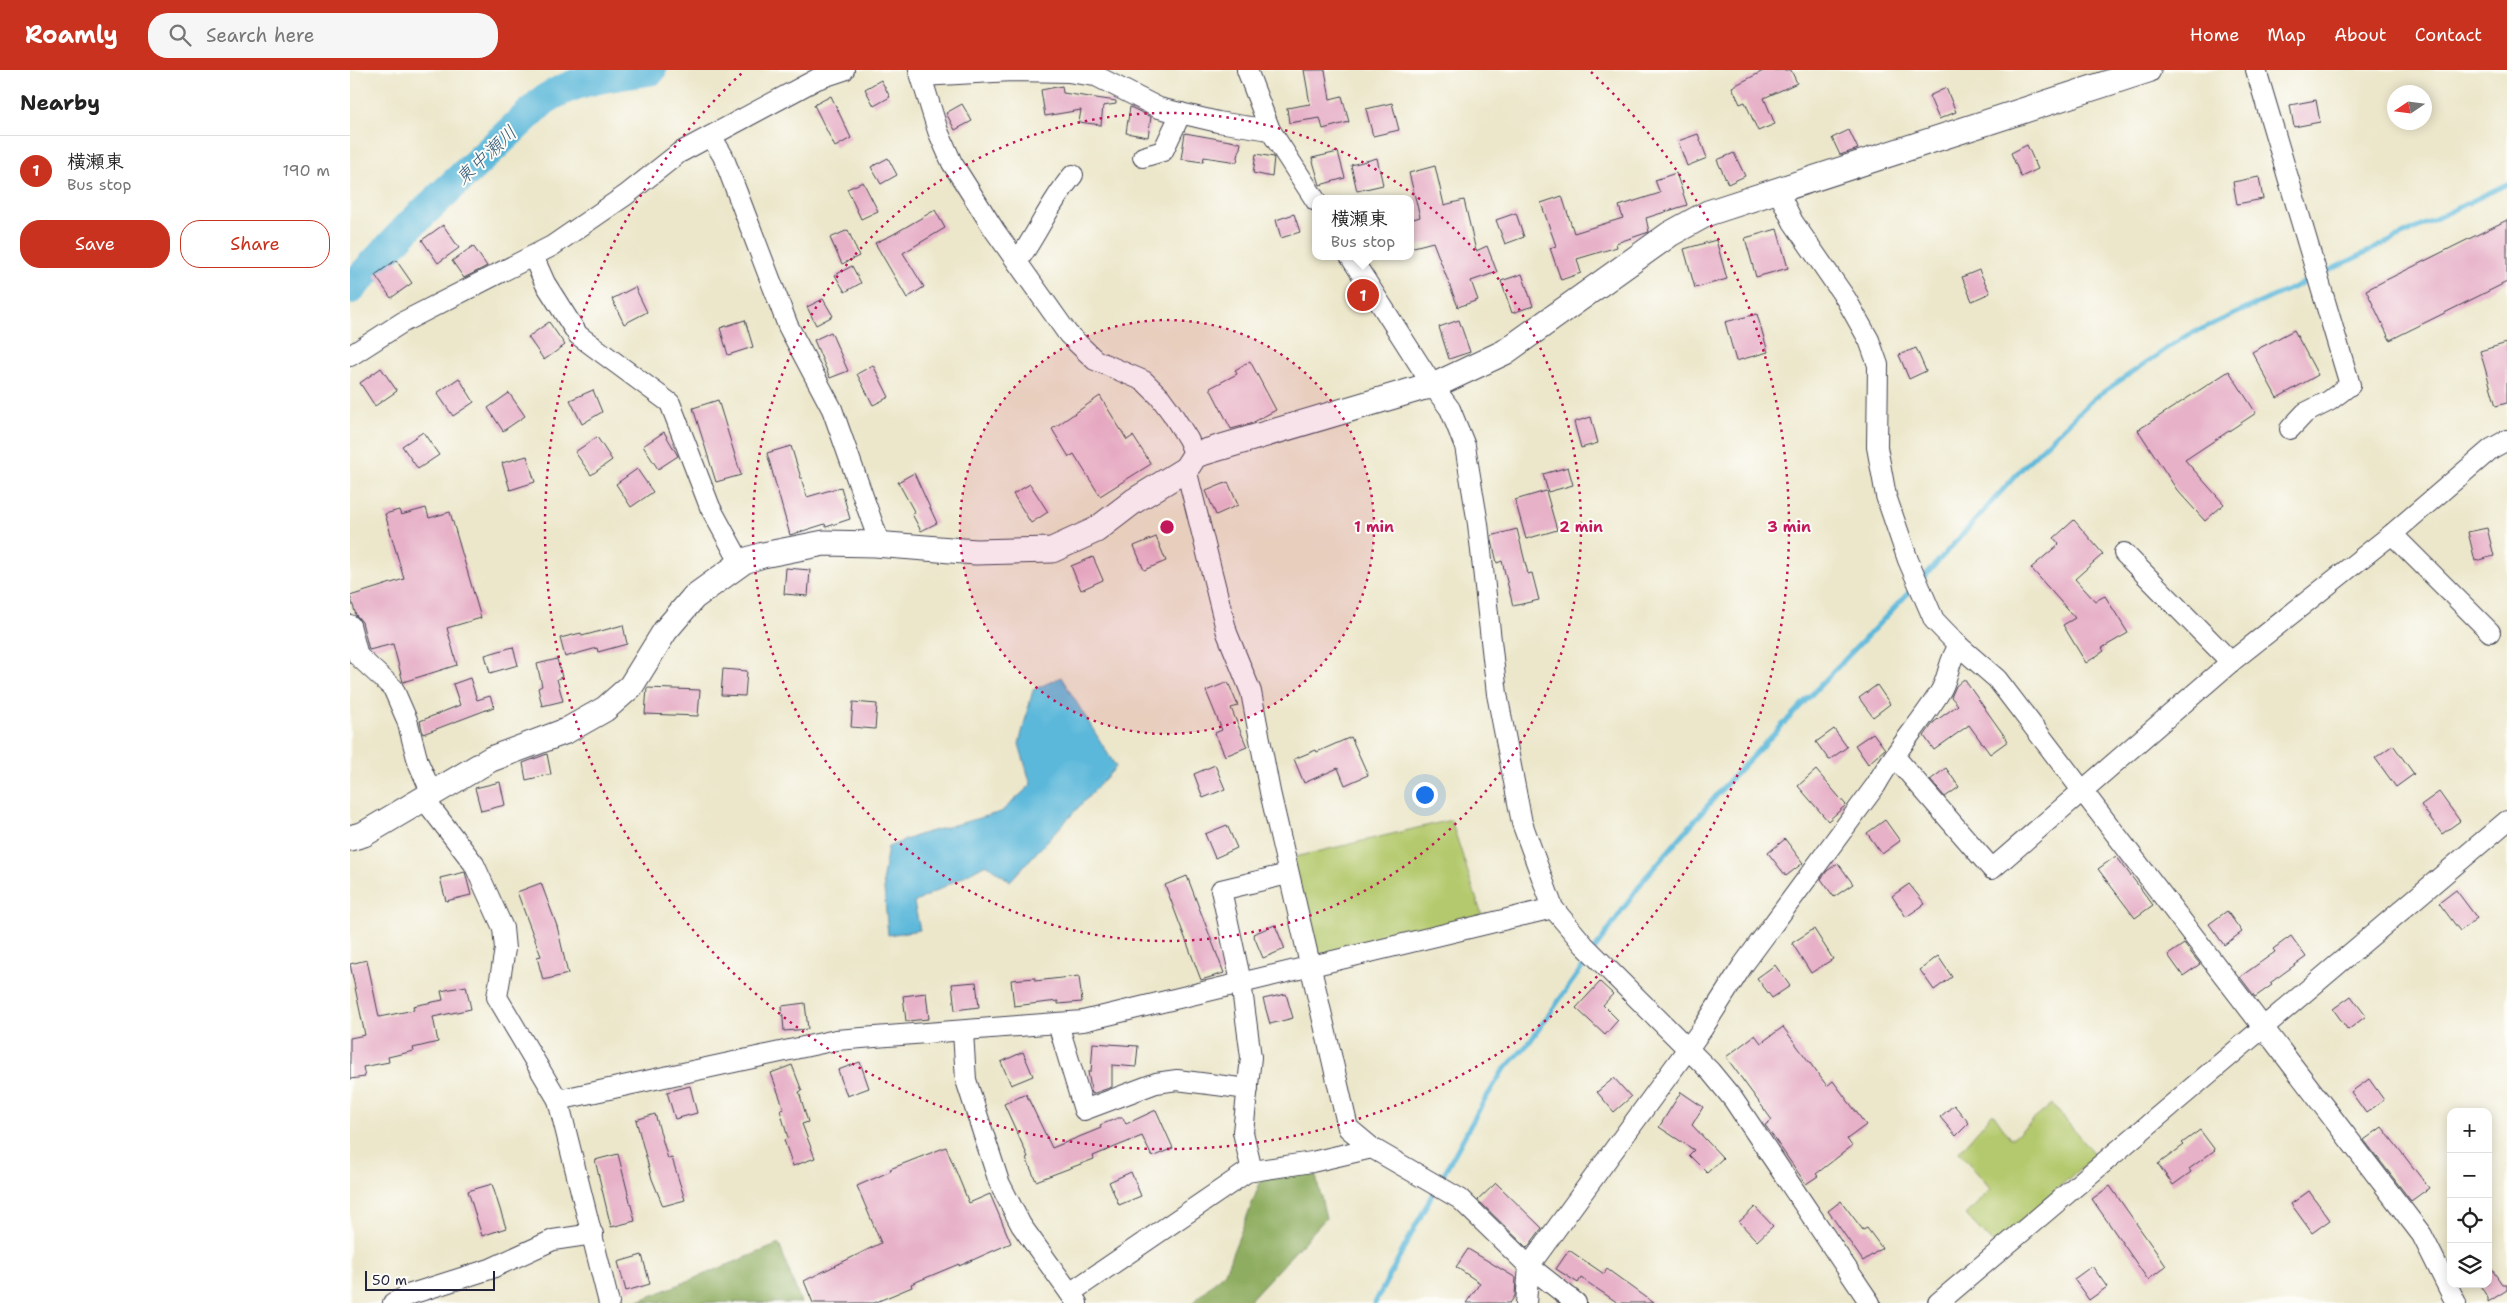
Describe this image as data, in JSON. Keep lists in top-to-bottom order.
{
  "water": ["東中瀬川"],
  "scale_bar": "50 m",
  "north": "left",
  "page": {
    "header": "Roamly",
    "search": "Search here",
    "nav": [
      "Home",
      "Map",
      "About",
      "Contact"
    ],
    "heading": "Nearby",
    "list": [
      {
        "mark": "1",
        "name": "横瀬東",
        "note": "Bus stop",
        "value": "190 m"
      }
    ],
    "popup": ["横瀬東", "Bus stop"],
    "buttons": ["Save", "Share"],
    "pins": "1",
    "map_buttons": ["+", "−"],
    "scale": "50 m"
  },
  "rings": ["1 min", "2 min", "3 min"]
}
